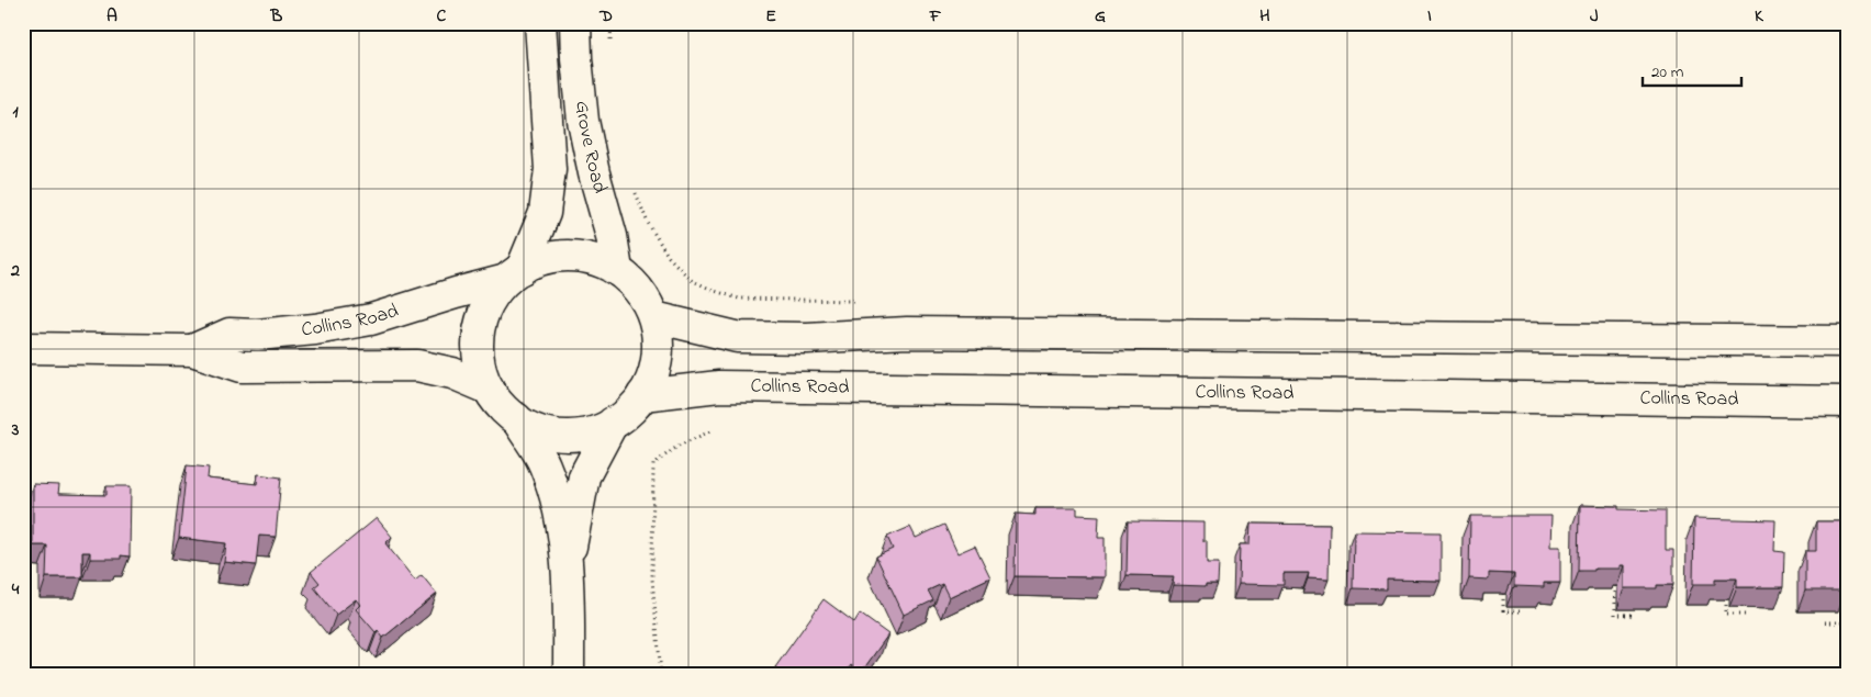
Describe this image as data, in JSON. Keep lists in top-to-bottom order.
{
  "streets": {
    "street": ["Grove Road", "Collins Road"]
  },
  "crossings": [
    ["Grove Road", "Collins Road"]
  ],
  "scale_bar": "20 m",
  "grid": {
    "columns": [
      "A",
      "B",
      "C",
      "D",
      "E",
      "F",
      "G",
      "H",
      "I",
      "J",
      "K"
    ],
    "rows": [
      "1",
      "2",
      "3",
      "4"
    ]
  }
}
